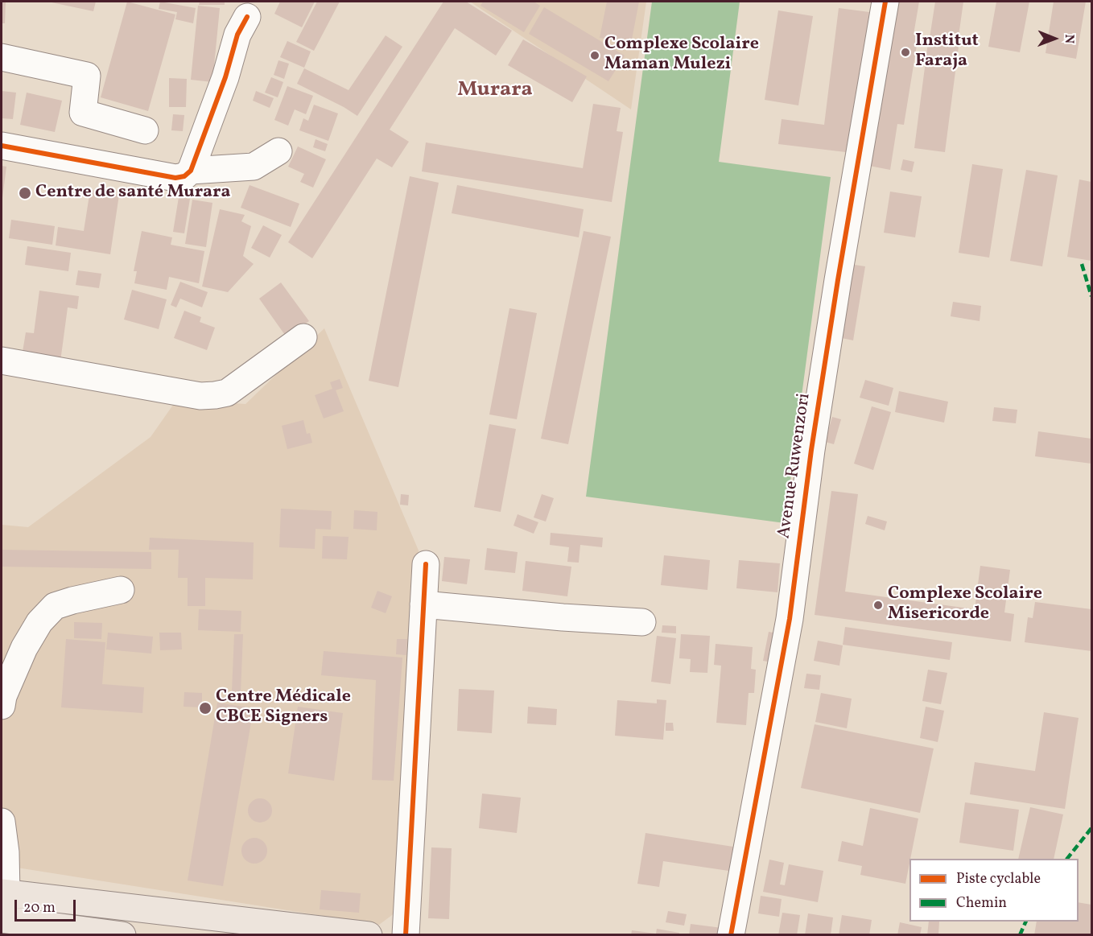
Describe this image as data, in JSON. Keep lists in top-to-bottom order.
{
  "streets": {
    "street": ["Avenue Ruwenzori"]
  },
  "districts": ["Murara"],
  "places": [
    "Institut Faraja",
    "Complexe Scolaire Maman Mulezi",
    "Centre de santé Murara",
    "Complexe Scolaire Misericorde",
    "Centre Médicale CBCE Signers"
  ],
  "legend": ["Piste cyclable", "Chemin"],
  "scale_bar": "20 m",
  "north": "right"
}
